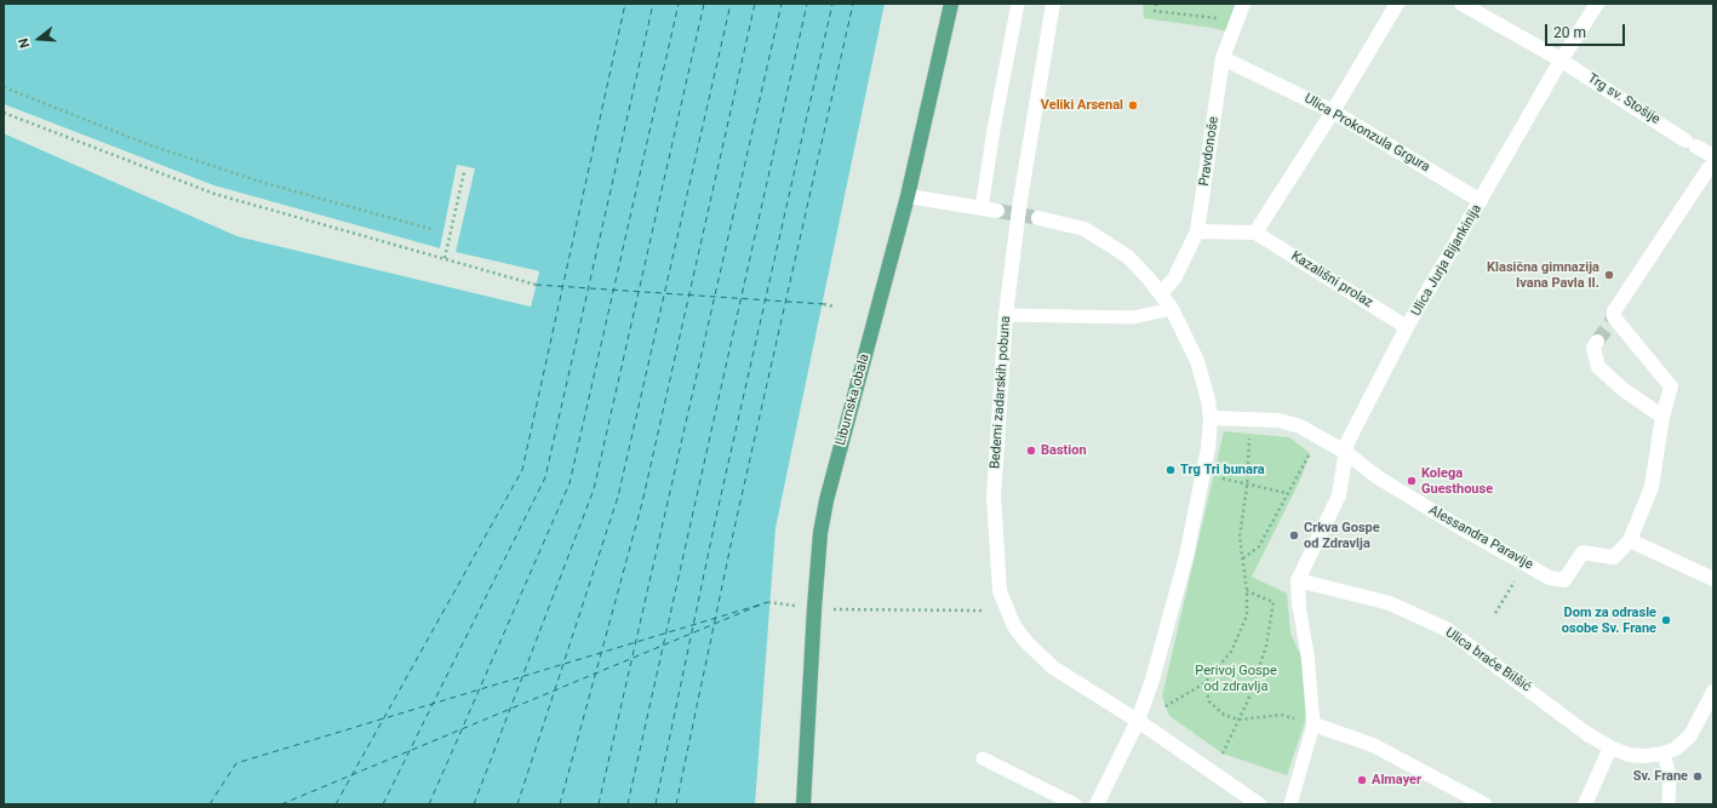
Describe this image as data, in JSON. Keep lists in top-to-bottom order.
{
  "streets": {
    "main road": ["Liburnska obala"],
    "street": [
      "Trg sv. Stošije",
      "Ulica Prokonzula Grgura",
      "Pravdonoše",
      "Ulica Jurja Bijankinija",
      "Kazališni prolaz",
      "Bedemi zadarskih pobuna",
      "Alessandra Paravije",
      "Ulica braće Bilšić"
    ]
  },
  "crossings": [
    ["Trg sv. Stošije", "Ulica Jurja Bijankinija"],
    ["Ulica Prokonzula Grgura", "Pravdonoše"],
    ["Ulica Prokonzula Grgura", "Ulica Jurja Bijankinija"],
    ["Ulica Jurja Bijankinija", "Kazališni prolaz"],
    ["Ulica Jurja Bijankinija", "Alessandra Paravije"],
    ["Ulica Jurja Bijankinija", "Ulica braće Bilšić"]
  ],
  "parks": ["Perivoj Gospe od zdravlja"],
  "places": [
    "Veliki Arsenal",
    "Klasična gimnazija Ivana Pavla II.",
    "Bastion",
    "Trg Tri bunara",
    "Kolega Guesthouse",
    "Crkva Gospe od Zdravlja",
    "Dom za odrasle osobe Sv. Frane",
    "Sv. Frane",
    "Almayer"
  ],
  "scale_bar": "20 m",
  "north": "left"
}
